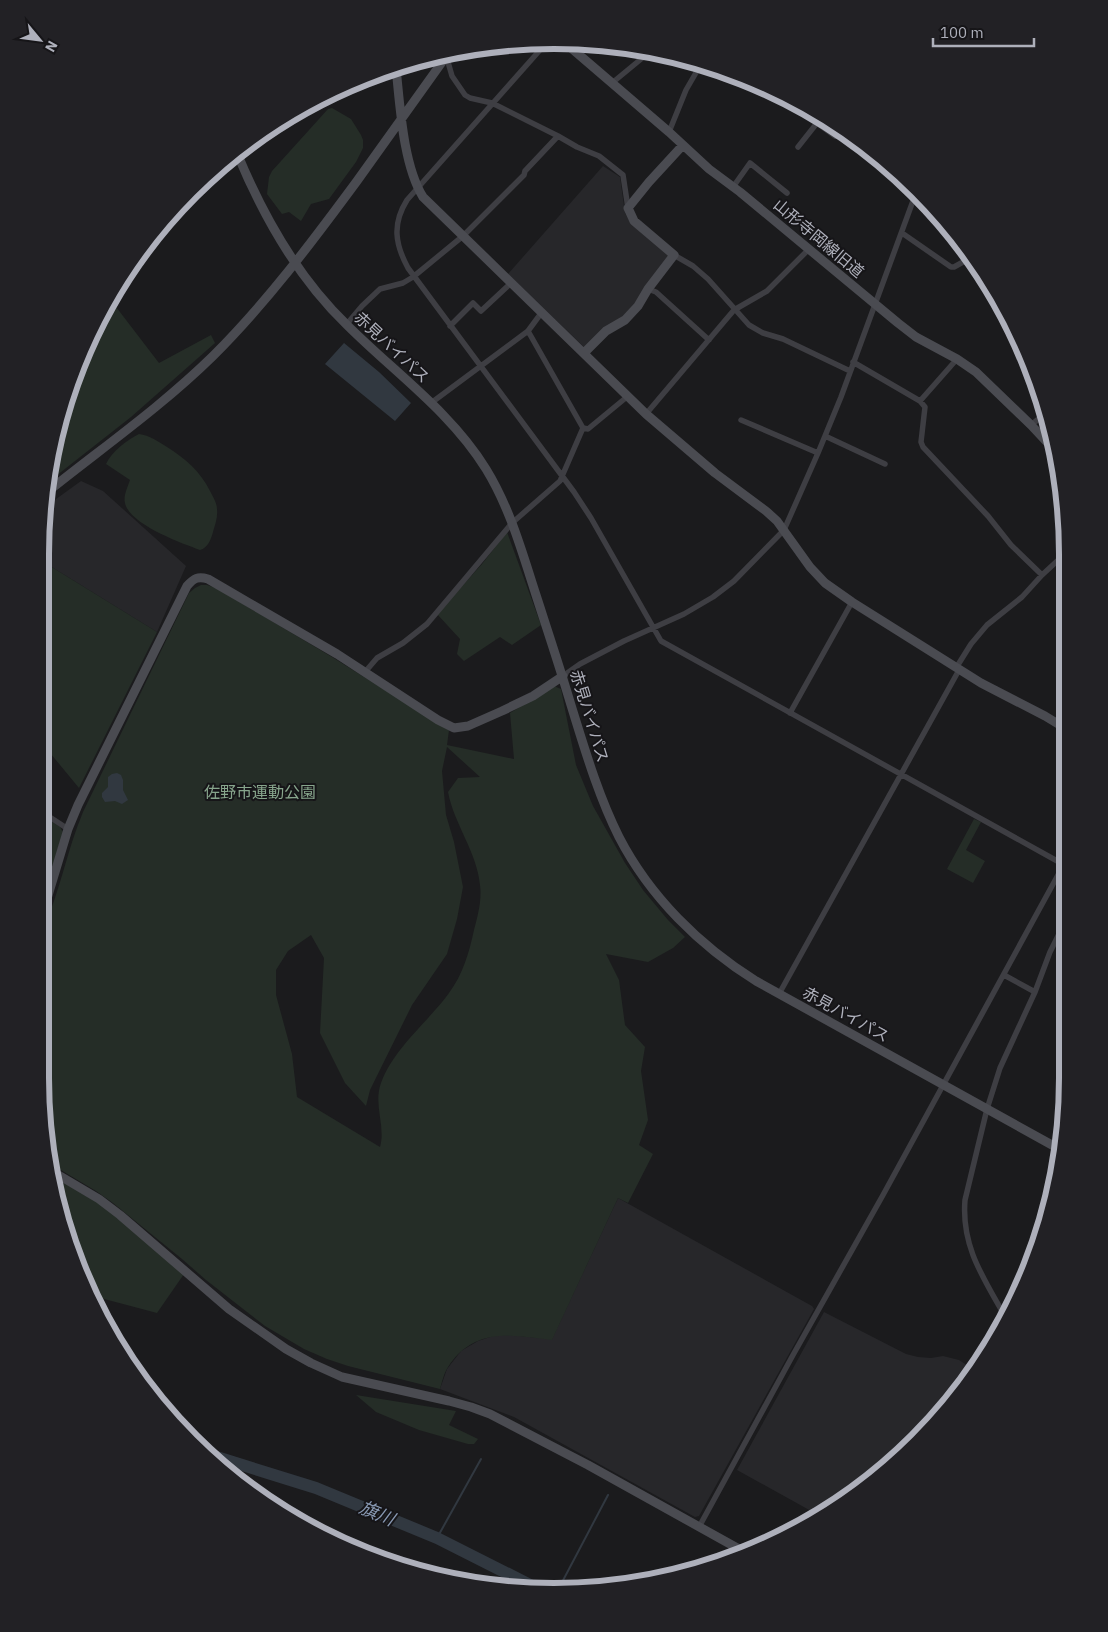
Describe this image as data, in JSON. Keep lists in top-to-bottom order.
{
  "streets": {
    "street": ["山形寺岡線旧道", "赤見バイパス"]
  },
  "water": ["旗川"],
  "parks": ["佐野市運動公園"],
  "scale_bar": "100 m",
  "north": "bottom right"
}
